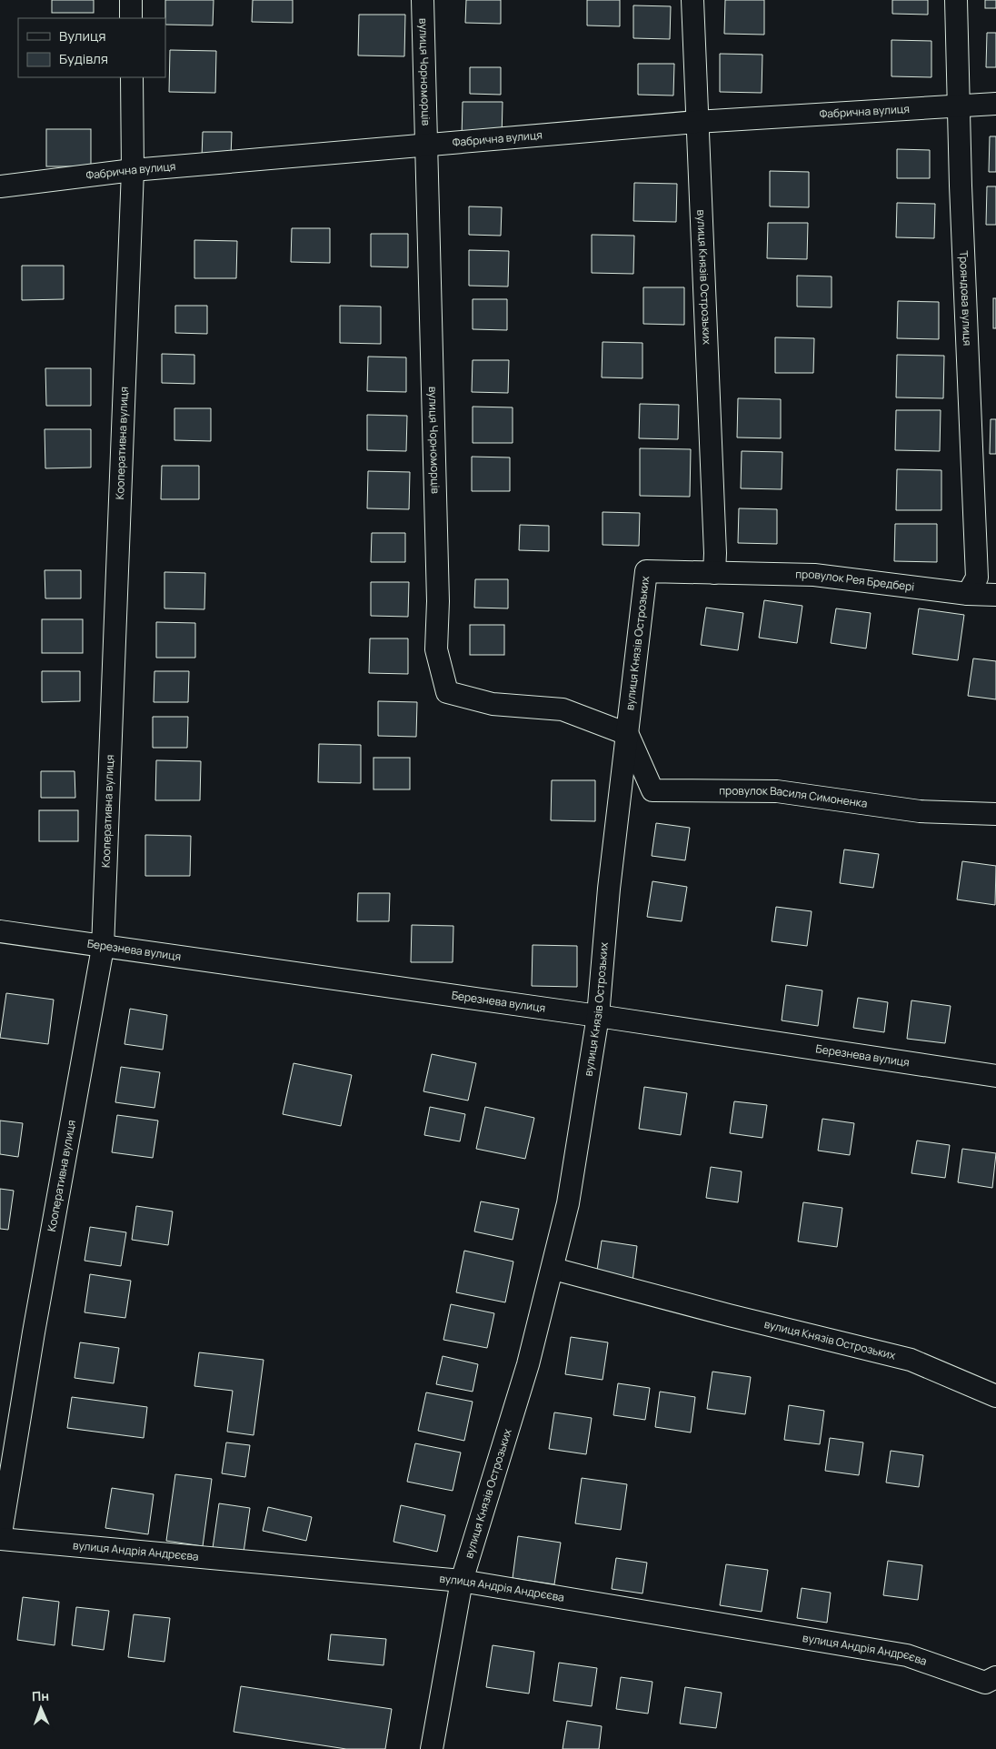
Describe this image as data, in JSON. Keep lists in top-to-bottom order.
{
  "streets": {
    "street": [
      "вулиця Чорноморців",
      "Фабрична вулиця",
      "вулиця Князів Острозьких",
      "Трояндова вулиця",
      "Кооперативна вулиця",
      "провулок Рея Бредбері",
      "провулок Василя Симоненка",
      "Березнева вулиця",
      "вулиця Андрія Андрєєва"
    ]
  },
  "crossings": [
    ["вулиця Чорноморців", "Фабрична вулиця"],
    ["вулиця Чорноморців", "вулиця Князів Острозьких"],
    ["вулиця Чорноморців", "провулок Василя Симоненка"],
    ["Фабрична вулиця", "вулиця Князів Острозьких"],
    ["Фабрична вулиця", "Трояндова вулиця"],
    ["Фабрична вулиця", "Кооперативна вулиця"],
    ["вулиця Князів Острозьких", "провулок Рея Бредбері"],
    ["вулиця Князів Острозьких", "провулок Василя Симоненка"],
    ["вулиця Князів Острозьких", "Березнева вулиця"],
    ["вулиця Князів Острозьких", "вулиця Андрія Андрєєва"],
    ["Трояндова вулиця", "провулок Рея Бредбері"],
    ["Кооперативна вулиця", "Березнева вулиця"],
    ["Кооперативна вулиця", "вулиця Андрія Андрєєва"]
  ],
  "legend": ["Вулиця", "Будівля"],
  "north": "top"
}
